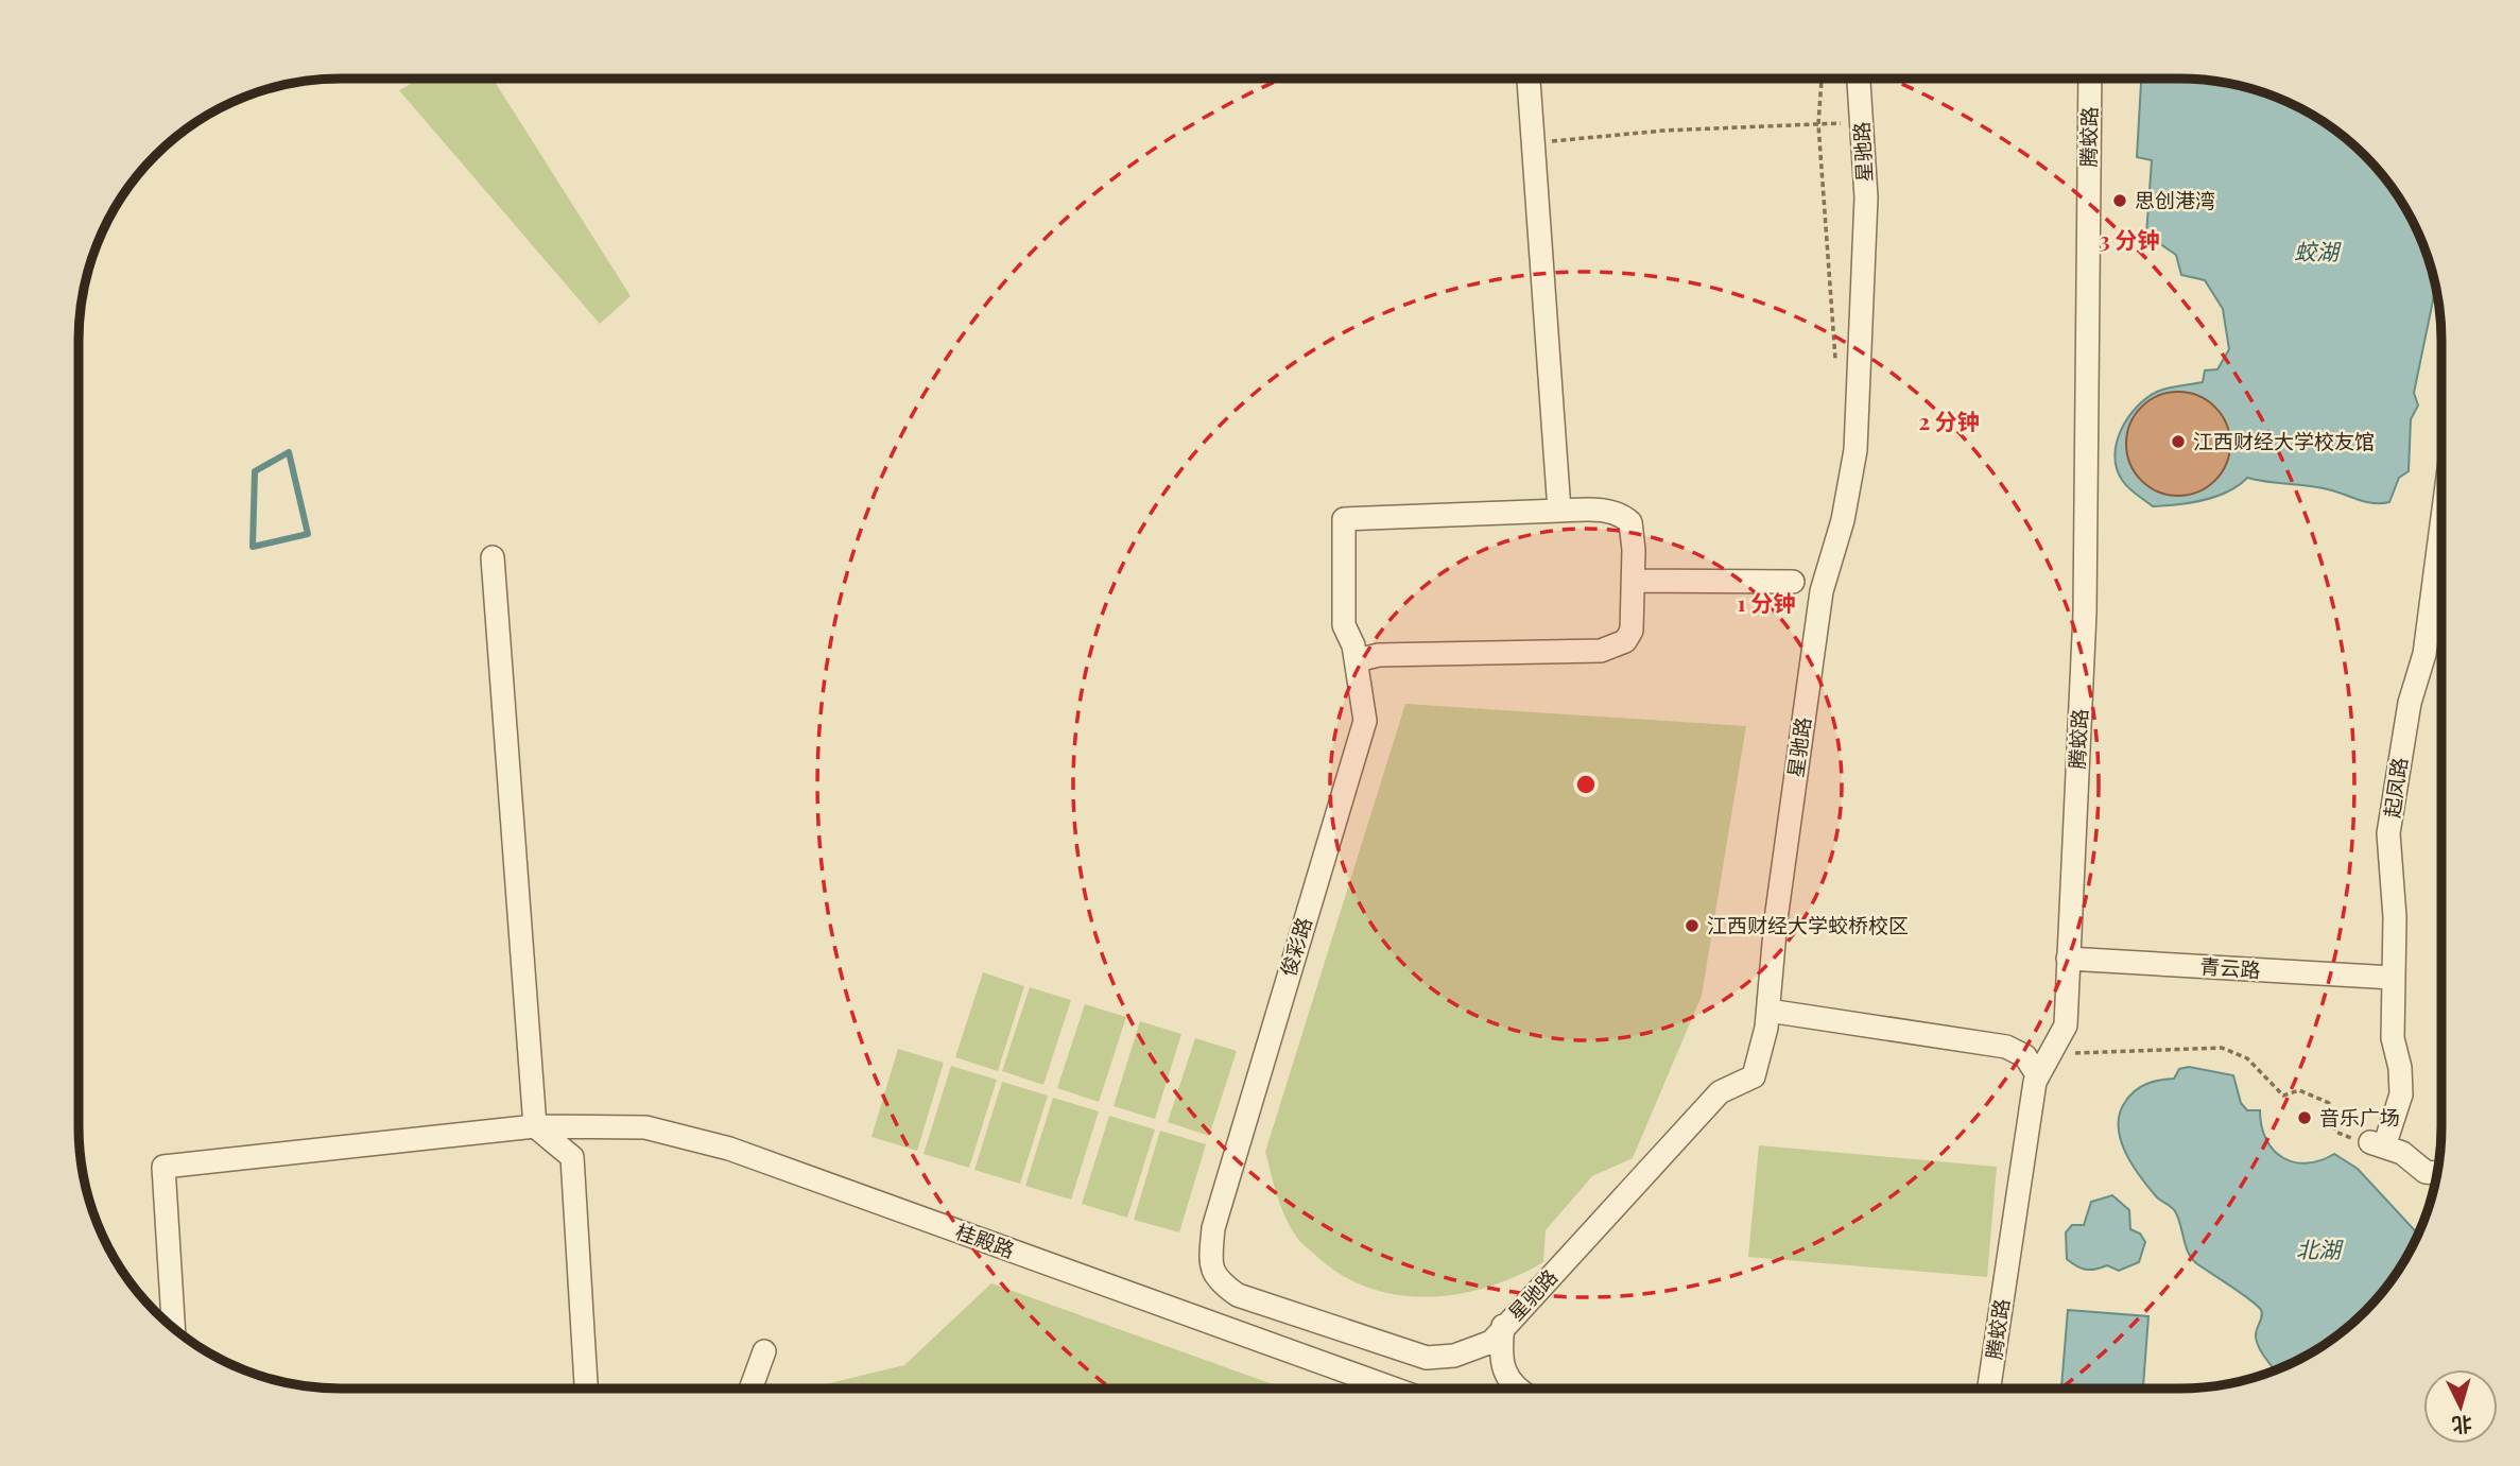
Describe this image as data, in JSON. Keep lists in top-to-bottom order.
{
  "streets": {
    "street": [
      "腾蛟路",
      "星驰路",
      "起凤路",
      "俊彩路",
      "青云路",
      "桂殿路"
    ]
  },
  "crossings": [
    ["腾蛟路", "青云路"],
    ["星驰路", "俊彩路"],
    ["起凤路", "青云路"]
  ],
  "water": ["蛟湖", "北湖"],
  "places": [
    "思创港湾",
    "江西财经大学校友馆",
    "江西财经大学蛟桥校区",
    "音乐广场"
  ],
  "north": "bottom",
  "rings": ["3 分钟", "2 分钟", "1 分钟"]
}
